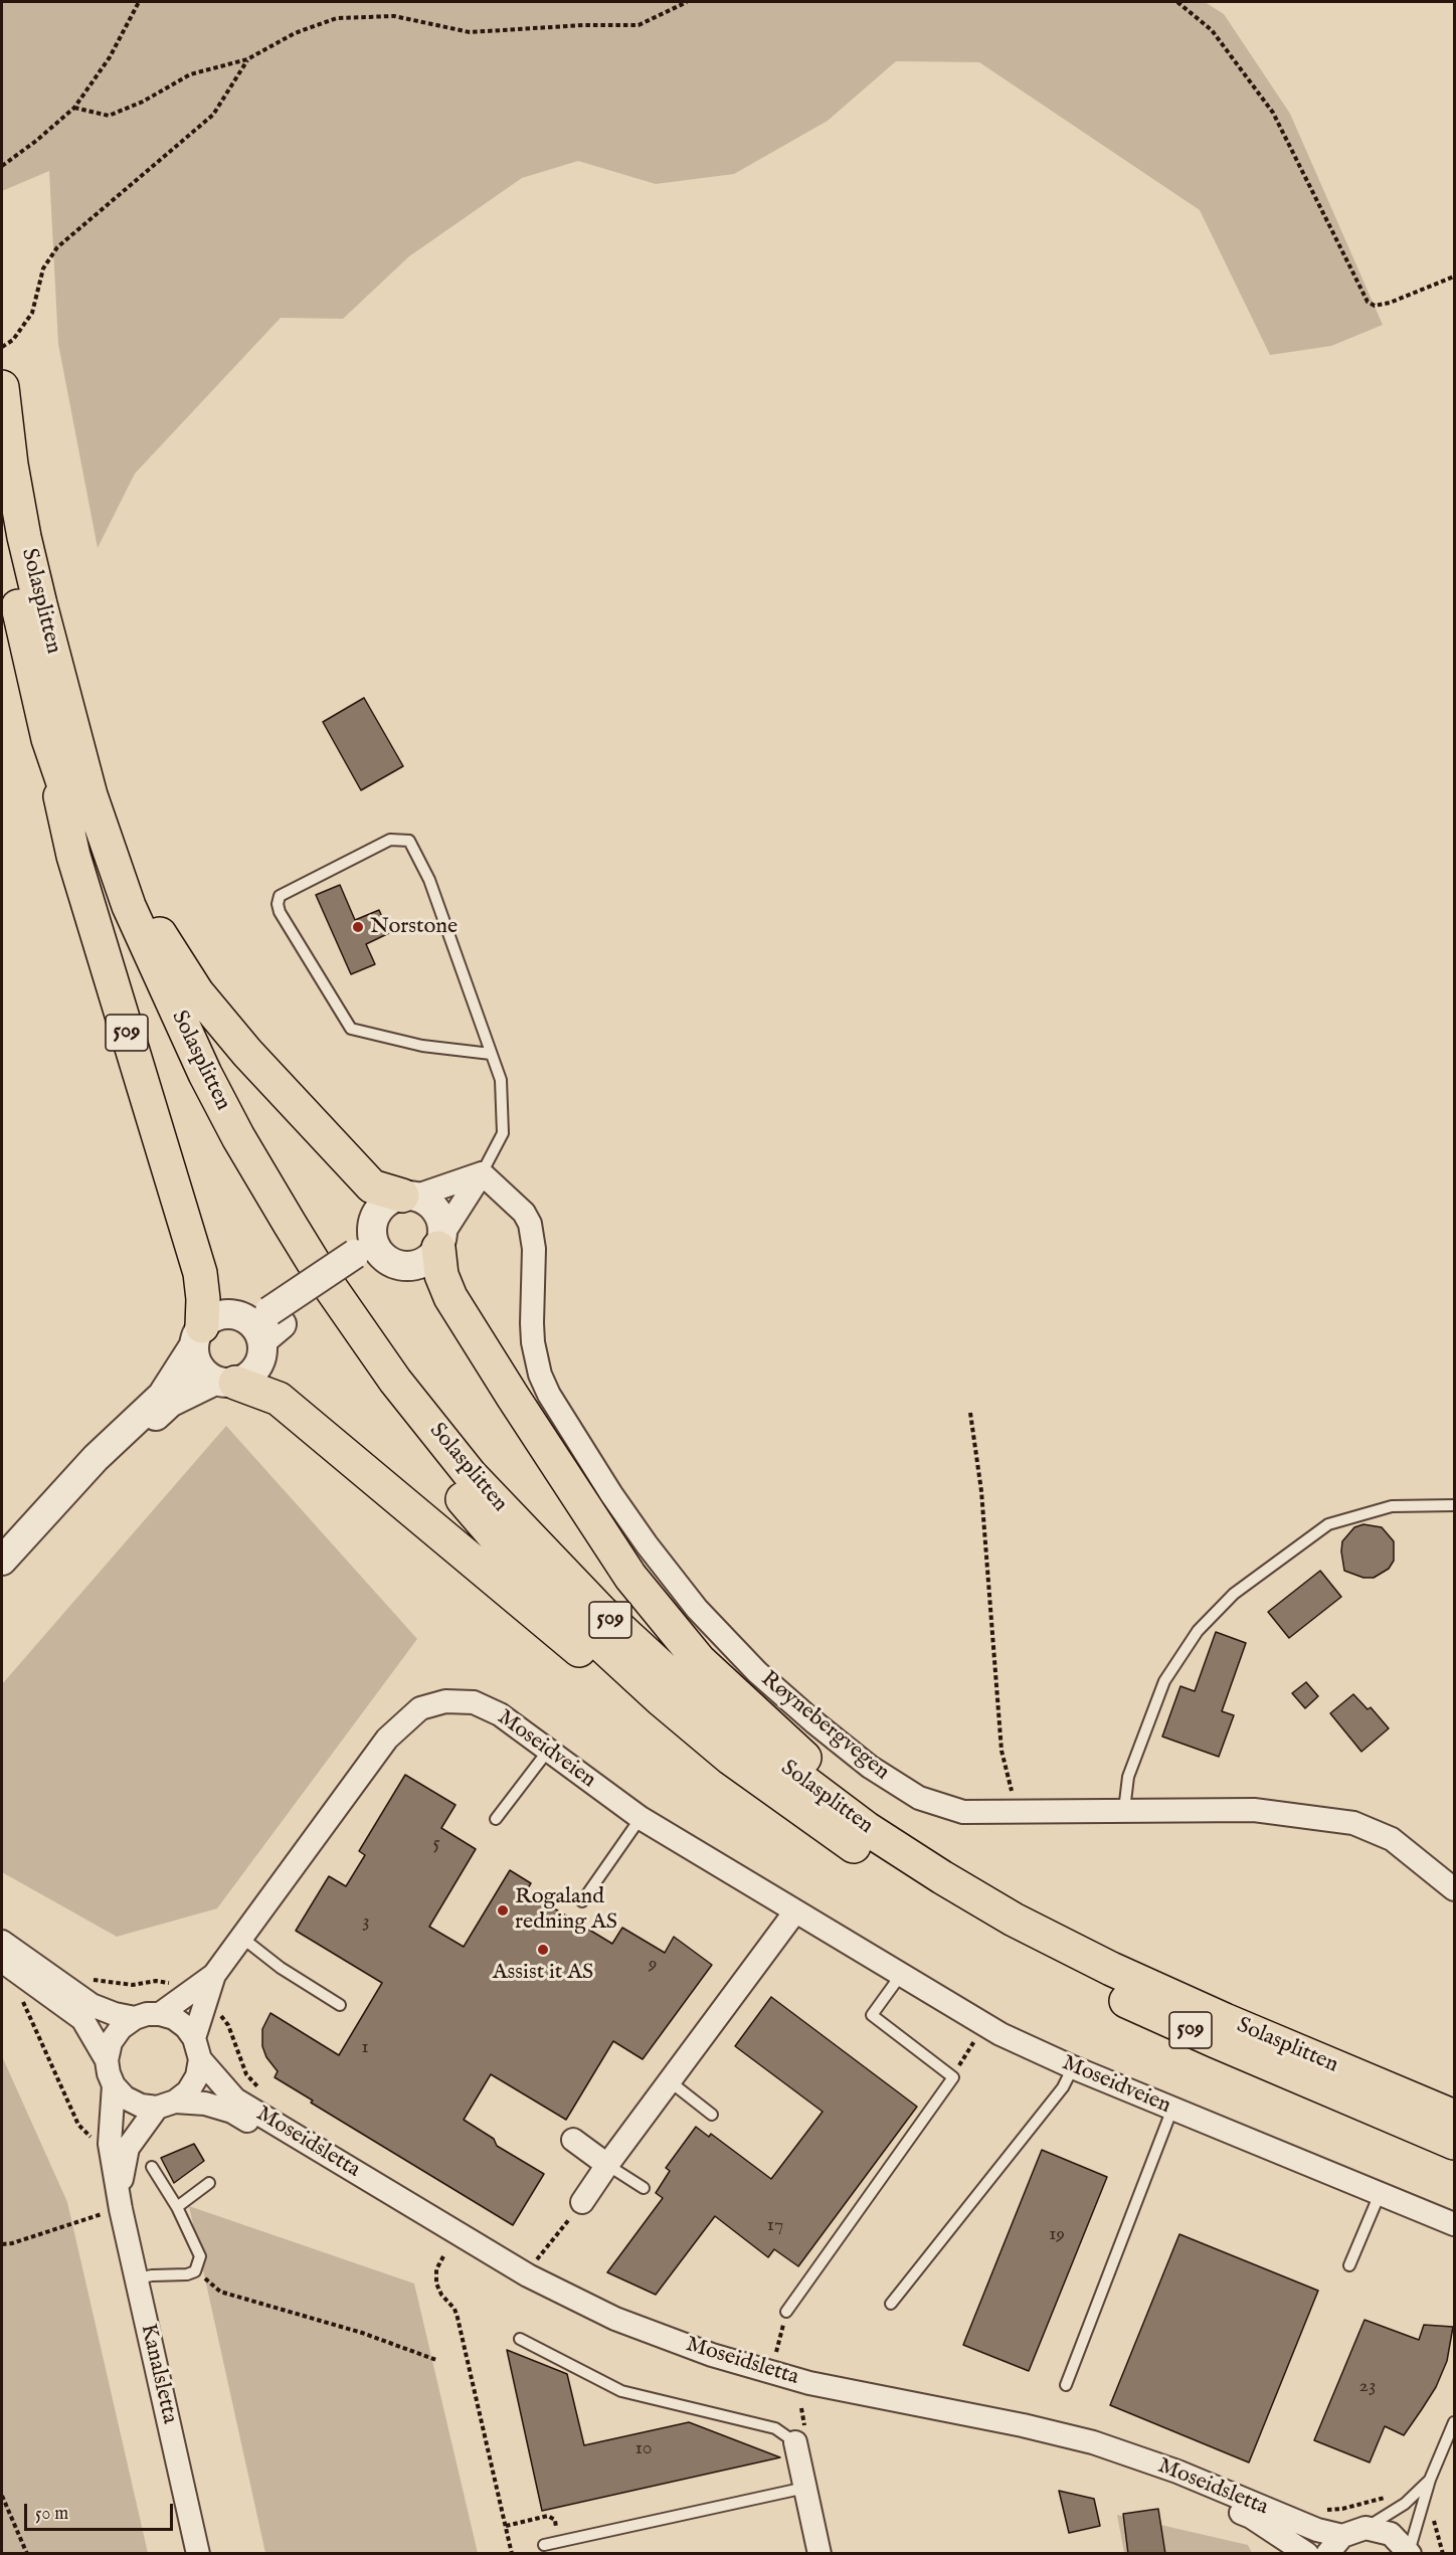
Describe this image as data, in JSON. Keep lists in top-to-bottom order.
{
  "streets": {
    "highway": ["Solasplitten", "509"],
    "street": [
      "Røynebergvegen",
      "Moseidveien",
      "Moseidsletta",
      "Kanalsletta"
    ]
  },
  "crossings": [
    ["Solasplitten", "509"],
    ["Moseidsletta", "Kanalsletta"]
  ],
  "places": ["Norstone", "Rogaland redning AS", "Assist it AS"],
  "house_numbers": [
    "5",
    "3",
    "9",
    "1",
    "17",
    "19",
    "23",
    "10"
  ],
  "scale_bar": "50 m"
}
